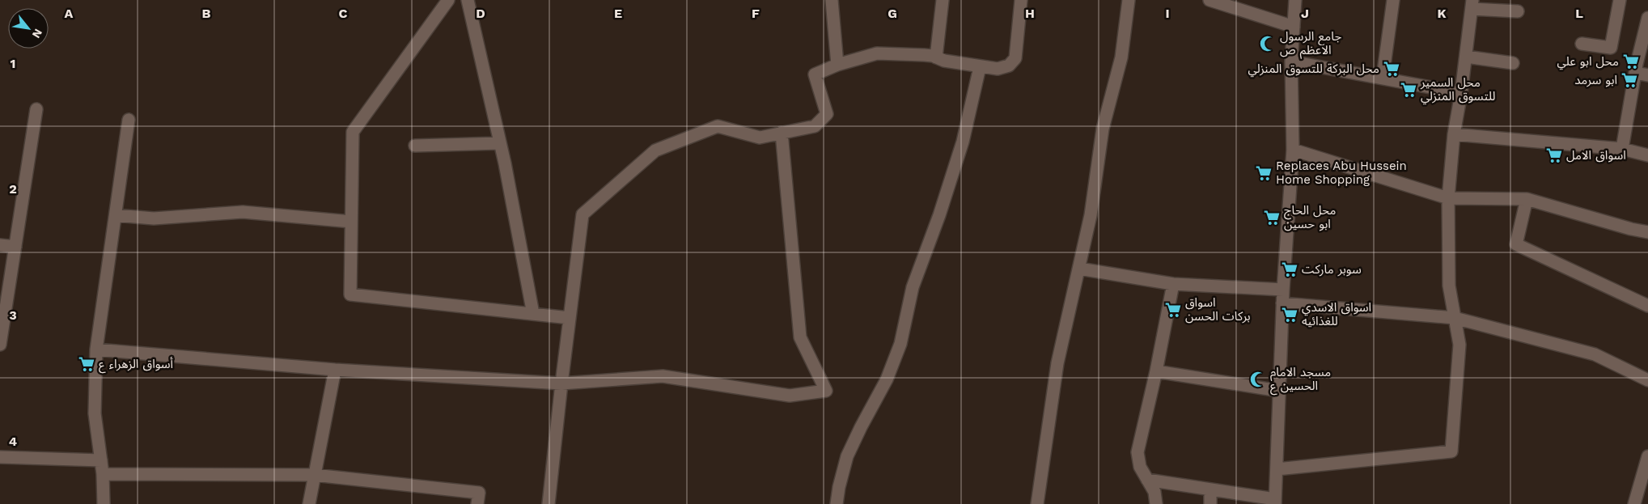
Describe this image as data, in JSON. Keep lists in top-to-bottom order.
{
  "places": {
    "mosque": ["جامع الرسول الاعظم ص", "مسجد الامام الحسين ع"],
    "supermarket": [
      "محل ابو علي",
      "محل البركة للتسوق المنزلي",
      "ابو سرمد",
      "محل السمير للتسوق المنزلي",
      "اسواق الامل",
      "Replaces Abu Hussein Home Shopping",
      "محل الحاج ابو حسين",
      "سوبر ماركت",
      "اسواق بركات الحسن",
      "اسواق الاسدي للغذائيه",
      "أسواق الزهراء ع"
    ]
  },
  "north": "bottom right",
  "grid": {
    "columns": [
      "A",
      "B",
      "C",
      "D",
      "E",
      "F",
      "G",
      "H",
      "I",
      "J",
      "K",
      "L"
    ],
    "rows": [
      "1",
      "2",
      "3",
      "4"
    ]
  }
}
